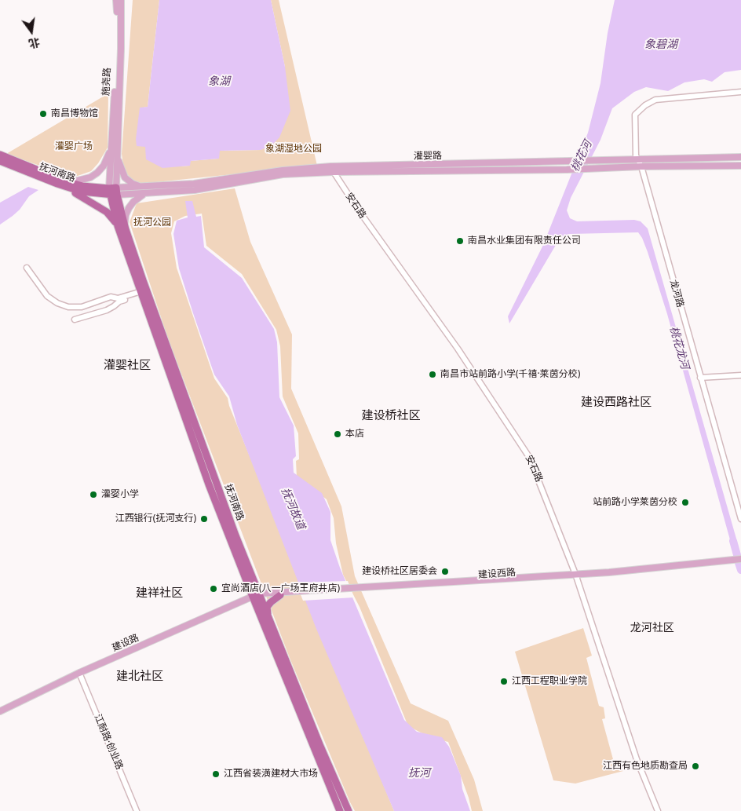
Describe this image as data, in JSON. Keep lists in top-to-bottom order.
{
  "streets": {
    "highway": ["抚河南路"],
    "main road": [
      "施尧路",
      "灌婴路",
      "建设西路",
      "建设路"
    ],
    "street": ["安石路", "龙河路", "江耐路·创业路"]
  },
  "crossings": [
    ["施尧路", "灌婴路"],
    ["施尧路", "抚河南路"],
    ["灌婴路", "抚河南路"],
    ["灌婴路", "安石路"],
    ["灌婴路", "龙河路"],
    ["抚河南路", "建设西路"],
    ["抚河南路", "建设路"],
    ["安石路", "建设西路"],
    ["建设西路", "建设路"],
    ["建设路", "江耐路·创业路"]
  ],
  "districts": [
    "灌婴社区",
    "建设西路社区",
    "建设桥社区",
    "建祥社区",
    "龙河社区",
    "建北社区"
  ],
  "water": [
    "象碧湖",
    "象湖",
    "桃花河",
    "桃花龙河",
    "抚河故道",
    "抚河"
  ],
  "parks": ["灌婴广场", "象湖湿地公园", "抚河公园"],
  "places": [
    "南昌博物馆",
    "南昌水业集团有限责任公司",
    "南昌市站前路小学(千禧·莱茵分校)",
    "本店",
    "灌婴小学",
    "站前路小学莱茵分校",
    "江西银行(抚河支行)",
    "建设桥社区居委会",
    "宜尚酒店(八一广场王府井店)",
    "江西工程职业学院",
    "江西有色地质勘查局",
    "江西省装潢建材大市场"
  ],
  "north": "bottom"
}
